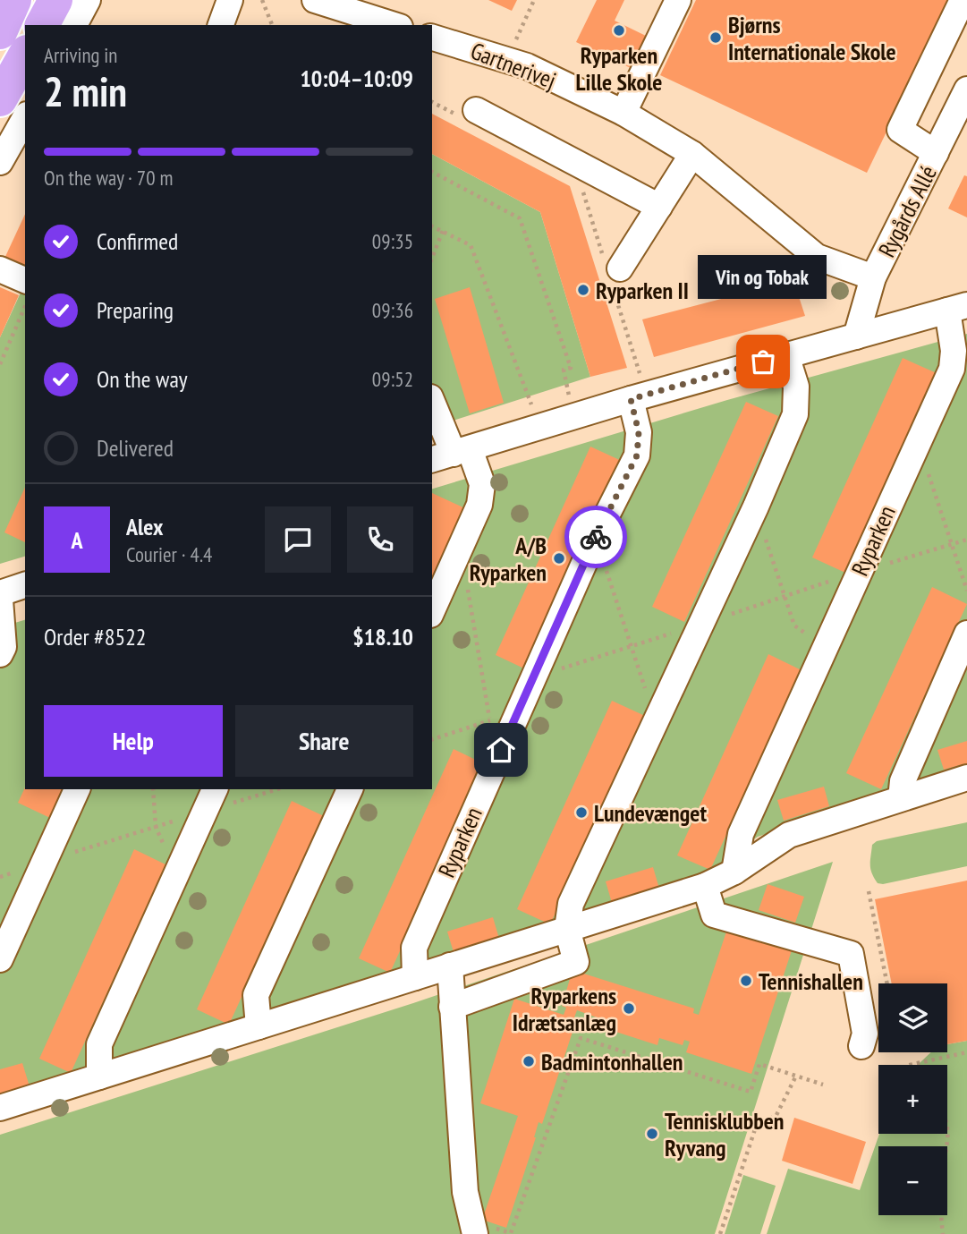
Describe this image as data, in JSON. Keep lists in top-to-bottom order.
{
  "streets": {
    "street": ["Gartnerivej", "Rygårds Allé", "Ryparken"]
  },
  "crossings": [
    ["Gartnerivej", "Rygårds Allé"],
    ["Rygårds Allé", "Ryparken"]
  ],
  "places": [
    "Ryparken Lille Skole",
    "Bjørns Internationale Skole",
    "Ryparken II",
    "Vin og Tobak",
    "A/B Ryparken",
    "Lundevænget",
    "Tennishallen",
    "Ryparkens Idrætsanlæg",
    "Badmintonhallen",
    "Tennisklubben Ryvang"
  ],
  "page": {
    "heading": ["2 min", "Arriving in", "10:04–10:09"],
    "panel": [
      "Alex",
      "Courier · 4.4",
      "Order #8522",
      "$18.10"
    ],
    "bar": "On the way · 70 m",
    "list": [
      ["Confirmed", "09:35"],
      ["Preparing", "09:36"],
      ["On the way", "09:52"],
      "Delivered"
    ],
    "bubble": "Vin og Tobak",
    "round": "A",
    "buttons": ["Help", "Share"],
    "map_buttons": ["+", "−"]
  }
}
